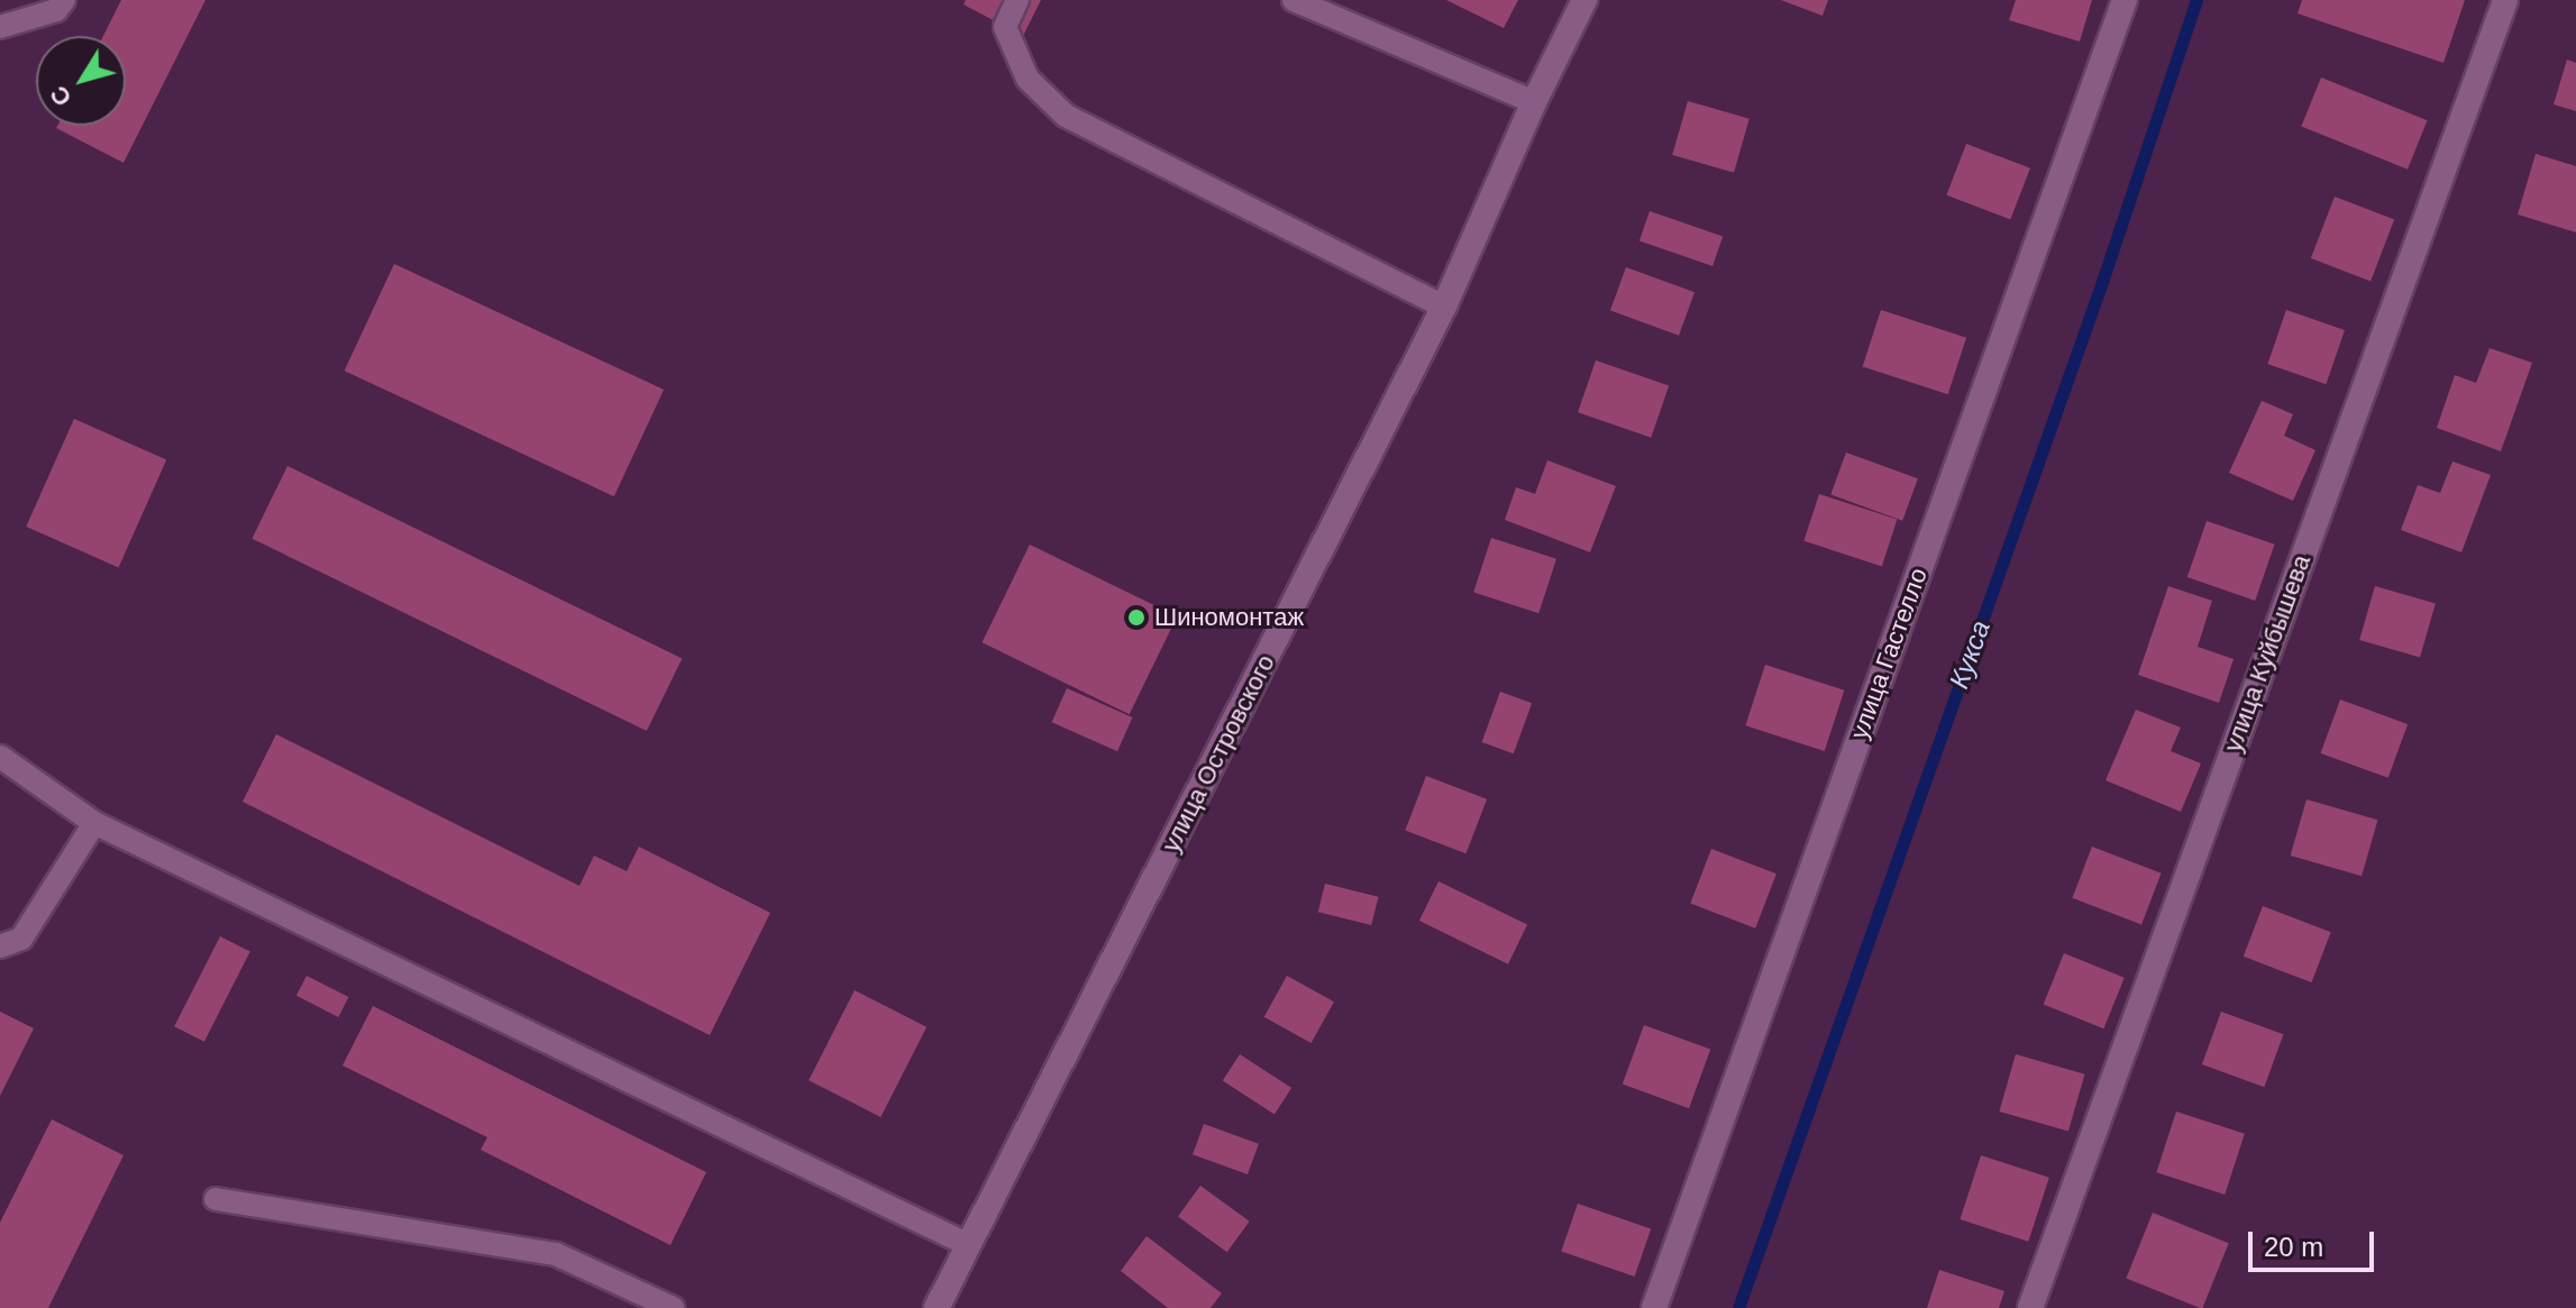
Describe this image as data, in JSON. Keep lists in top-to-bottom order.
{
  "streets": {
    "street": ["улица Гастелло", "улица Куйбышева", "улица Островского"]
  },
  "water": ["Кукса"],
  "places": ["Шиномонтаж"],
  "scale_bar": "20 m",
  "north": "bottom left"
}
